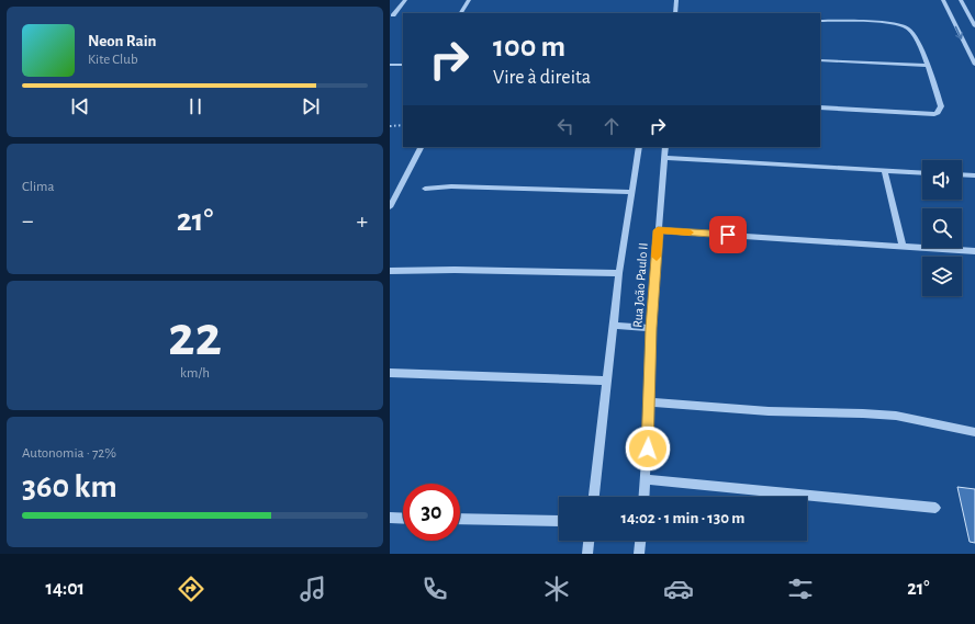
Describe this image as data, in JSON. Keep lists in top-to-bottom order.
{
  "streets": {
    "street": ["Rua João Paulo II"]
  },
  "page": {
    "turn": ["100 m", "Vire à direita"],
    "song": ["Neon Rain", "Kite Club"],
    "tile": [
      "Clima",
      ["22", "km/h"],
      ["Autonomia · 72%", "360 km"]
    ],
    "heat": ["−", "21°", "+"],
    "limit": "30",
    "trip": "14:02 · 1 min · 130 m",
    "tabs": ["14:01", "21°"]
  }
}
